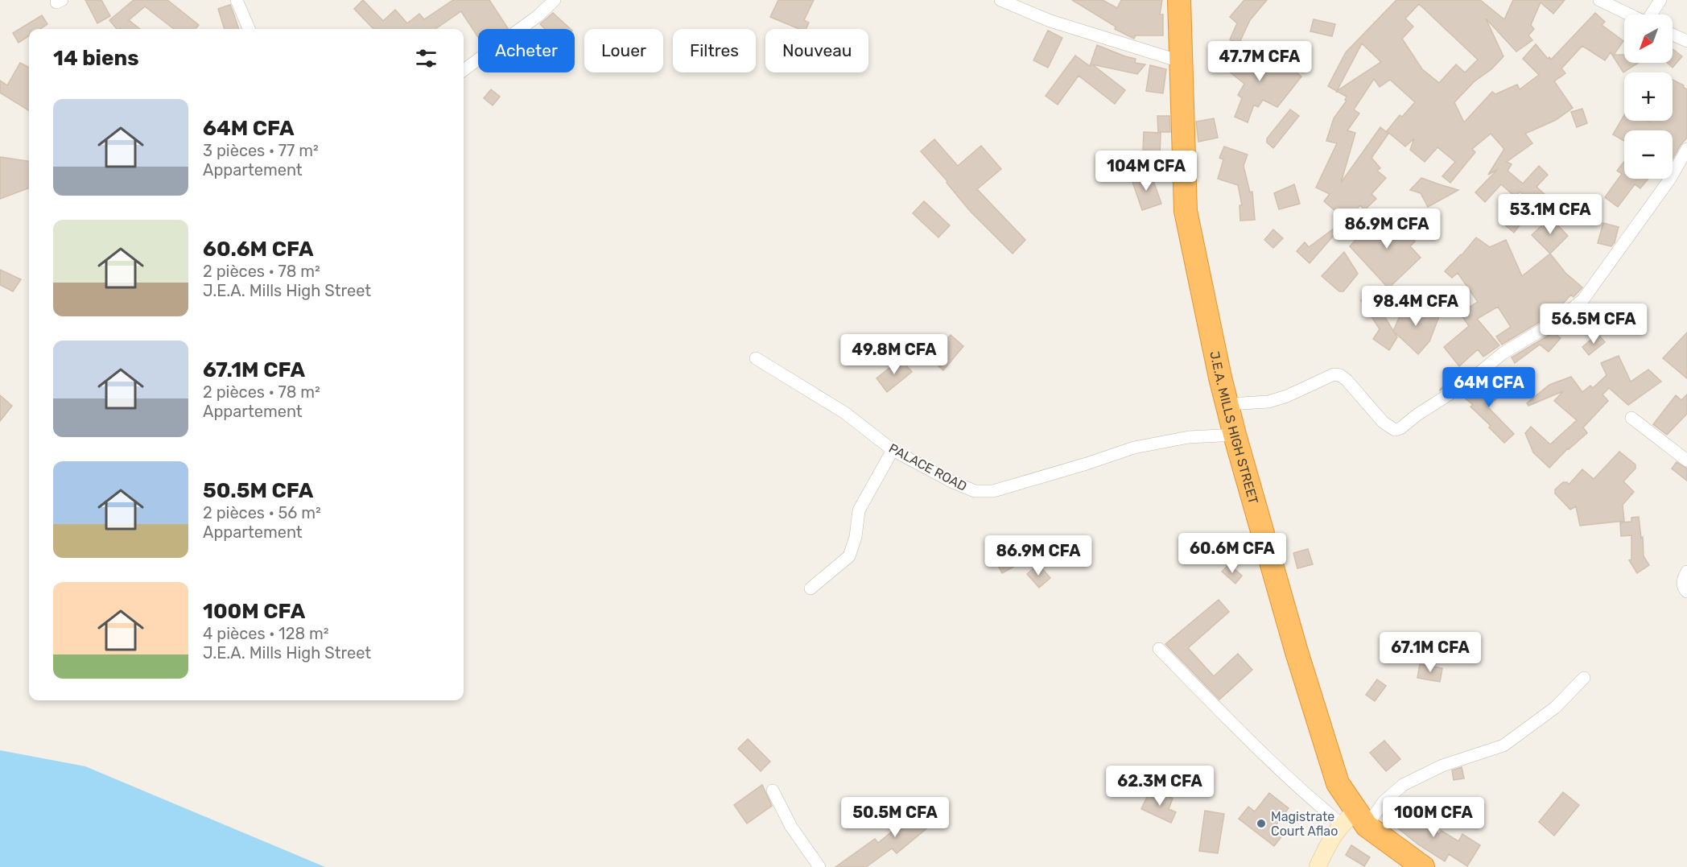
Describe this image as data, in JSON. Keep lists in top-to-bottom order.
{
  "streets": {
    "highway": ["J.E.A. MILLS HIGH STREET"],
    "street": ["PALACE ROAD"]
  },
  "crossings": [
    ["J.E.A. MILLS HIGH STREET", "PALACE ROAD"]
  ],
  "places": ["Magistrate Court Aflao"],
  "north": "bottom left",
  "page": {
    "map_buttons": ["+", "−"],
    "chip": [
      "Acheter",
      "Louer",
      "Filtres",
      "Nouveau"
    ],
    "heading": "14 biens",
    "price": [
      "47.7M CFA",
      "104M CFA",
      "53.1M CFA",
      "86.9M CFA",
      "98.4M CFA",
      "56.5M CFA",
      "49.8M CFA",
      "64M CFA",
      "60.6M CFA",
      "86.9M CFA",
      "67.1M CFA",
      "62.3M CFA",
      "50.5M CFA",
      "100M CFA"
    ],
    "list": [
      {
        "name": "64M CFA",
        "note": "3 pièces · 77 m² · Appartement"
      },
      {
        "name": "60.6M CFA",
        "note": "2 pièces · 78 m² · J.E.A. Mills High Street"
      },
      {
        "name": "67.1M CFA",
        "note": "2 pièces · 78 m² · Appartement"
      },
      {
        "name": "50.5M CFA",
        "note": "2 pièces · 56 m² · Appartement"
      },
      {
        "name": "100M CFA",
        "note": "4 pièces · 128 m² · J.E.A. Mills High Street"
      }
    ]
  }
}
